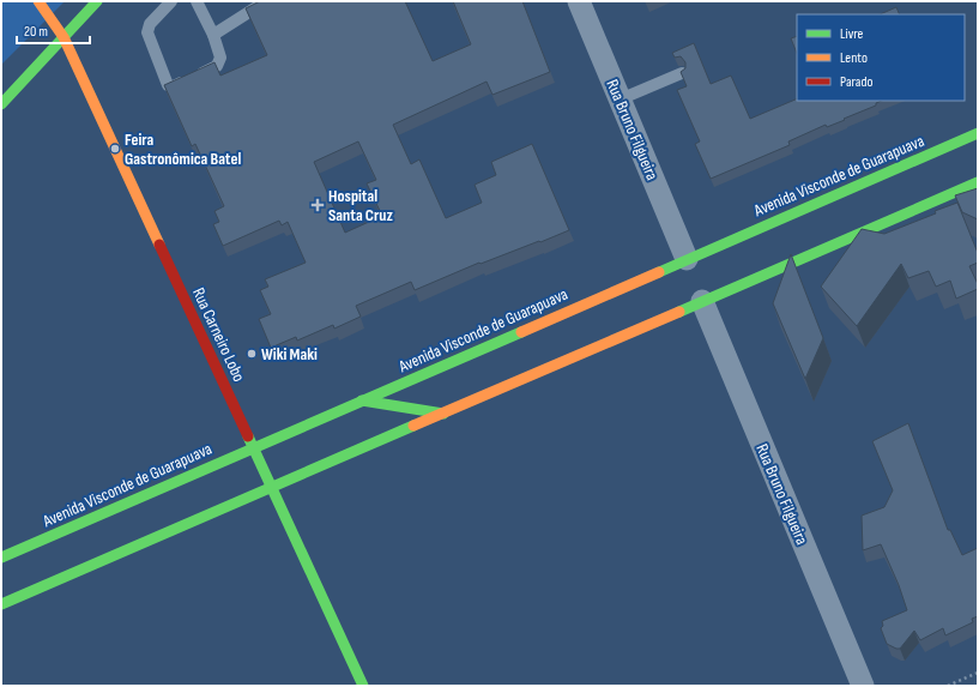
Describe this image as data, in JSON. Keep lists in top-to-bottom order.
{
  "streets": {
    "main road": ["Avenida Visconde de Guarapuava", "Rua Carneiro Lobo"],
    "street": ["Rua Bruno Filgueira"]
  },
  "crossings": [
    ["Rua Bruno Filgueira", "Avenida Visconde de Guarapuava"],
    ["Avenida Visconde de Guarapuava", "Rua Carneiro Lobo"]
  ],
  "places": {
    "other": ["Feira Gastronômica Batel", "Wiki Maki"],
    "health": ["Hospital Santa Cruz"]
  },
  "legend": ["Livre", "Lento", "Parado"],
  "scale_bar": "20 m"
}
